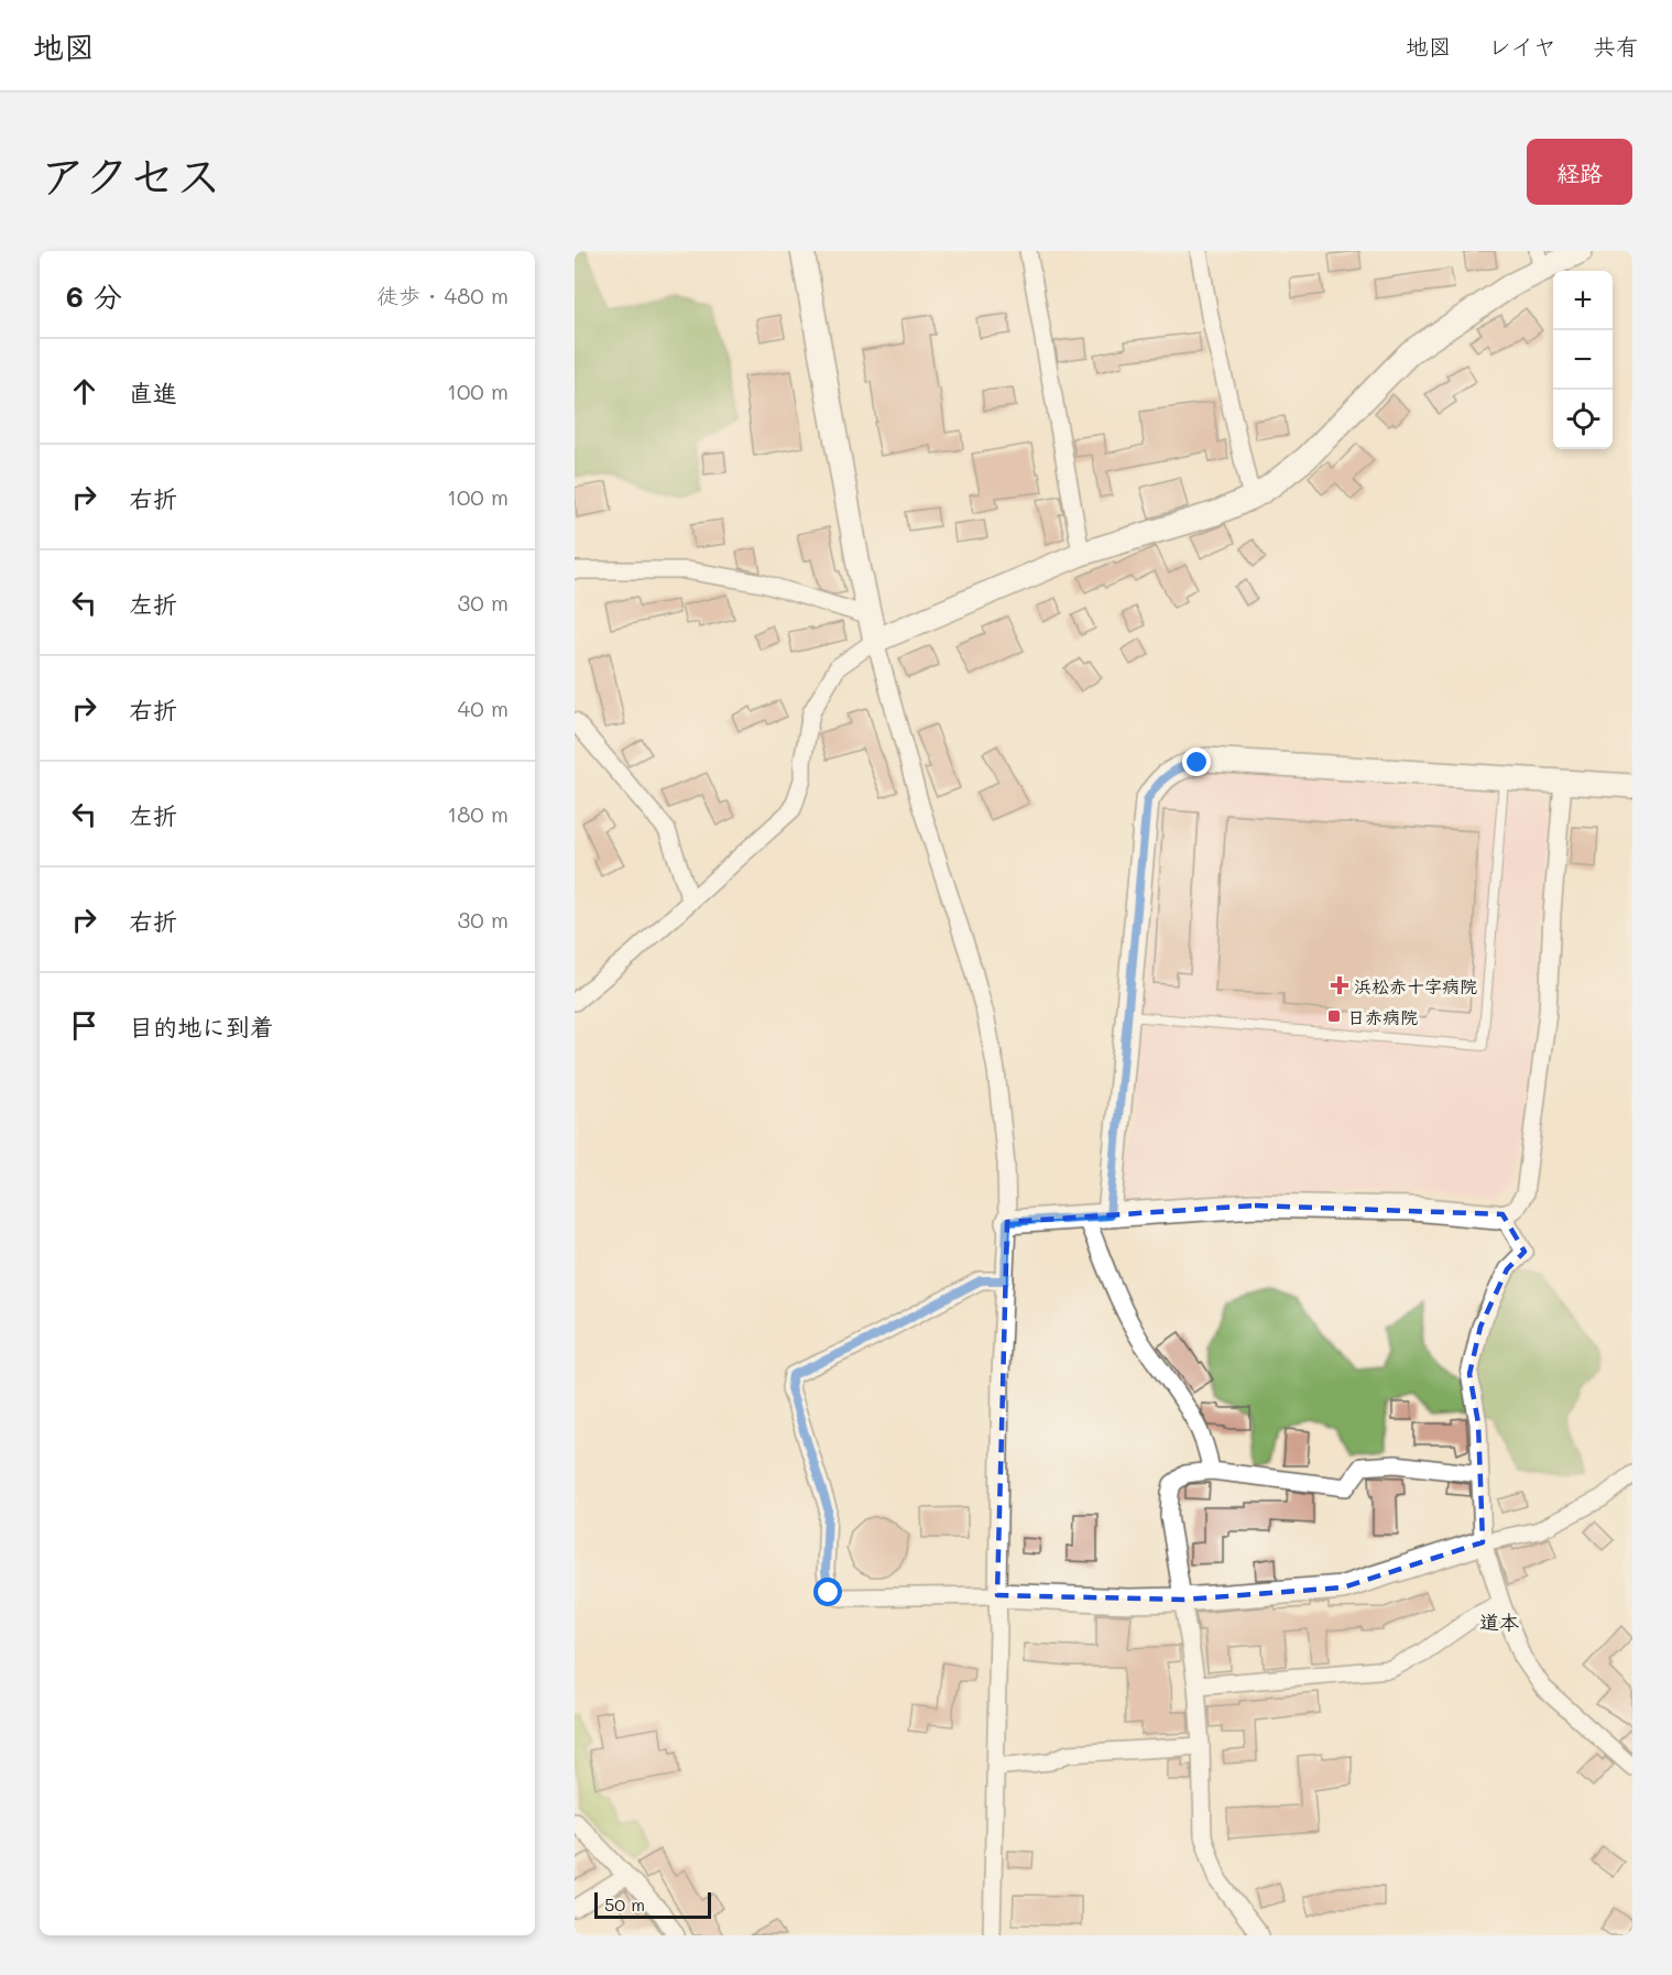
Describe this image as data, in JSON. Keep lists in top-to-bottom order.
{
  "districts": ["道本"],
  "places": {
    "health": ["浜松赤十字病院"],
    "transit": ["日赤病院"]
  },
  "scale_bar": "50 m",
  "page": {
    "header": "地図",
    "nav": ["地図", "レイヤ", "共有"],
    "title": "アクセス",
    "buttons": "経路",
    "heading": ["6 分", "徒歩 · 480 m"],
    "map_buttons": ["+", "−"],
    "list": [
      ["直進", "100 m"],
      ["右折", "100 m"],
      ["左折", "30 m"],
      ["右折", "40 m"],
      ["左折", "180 m"],
      ["右折", "30 m"],
      "目的地に到着"
    ],
    "scale": "50 m"
  }
}
